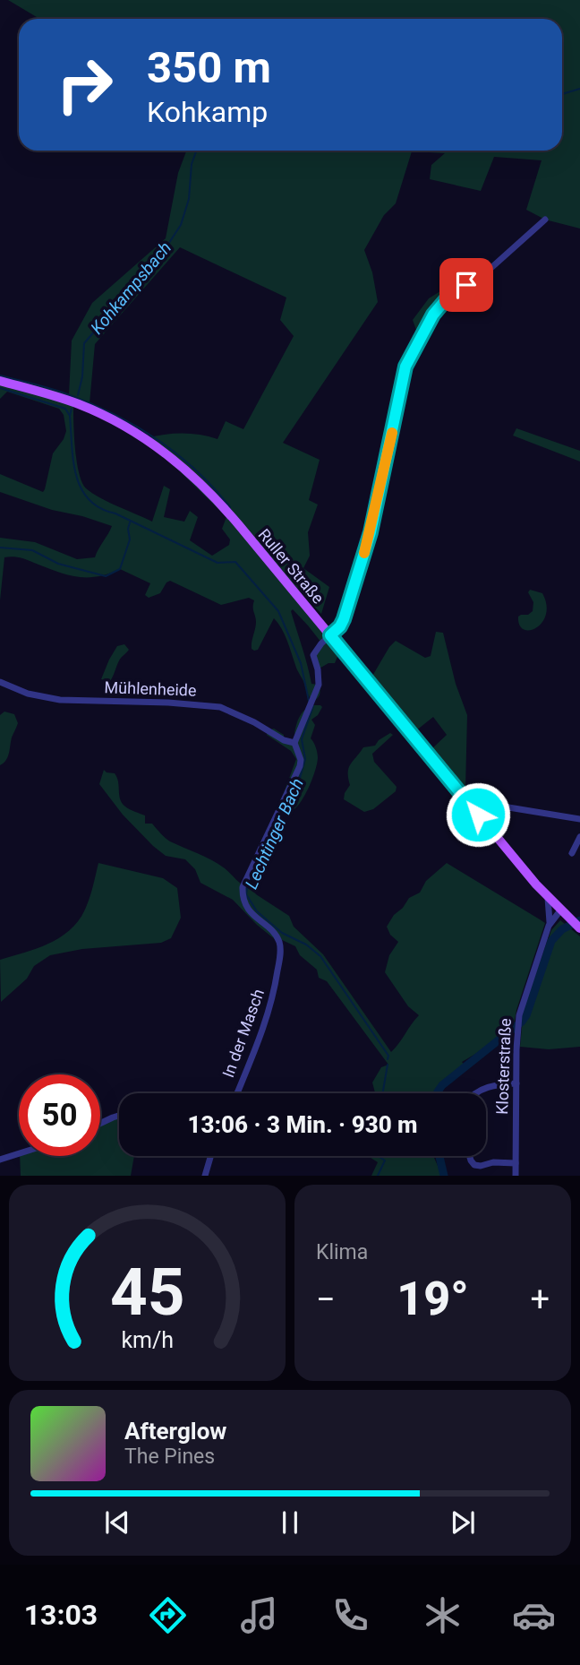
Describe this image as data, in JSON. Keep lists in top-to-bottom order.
{
  "streets": {
    "main road": ["Ruller Straße"],
    "street": ["Mühlenheide", "In der Masch", "Klosterstraße"]
  },
  "crossings": [
    ["Ruller Straße", "In der Masch"],
    ["Ruller Straße", "Klosterstraße"],
    ["Mühlenheide", "In der Masch"]
  ],
  "water": ["Kohkampsbach", "Lechtinger Bach"],
  "page": {
    "turn": ["350 m", "Kohkamp"],
    "limit": "50",
    "trip": "13:06 · 3 Min. · 930 m",
    "tile": "Klima",
    "heat": ["−", "19°", "+"],
    "song": ["Afterglow", "The Pines"],
    "tabs": "13:03",
    "gauge": ["45", "km/h"]
  }
}
